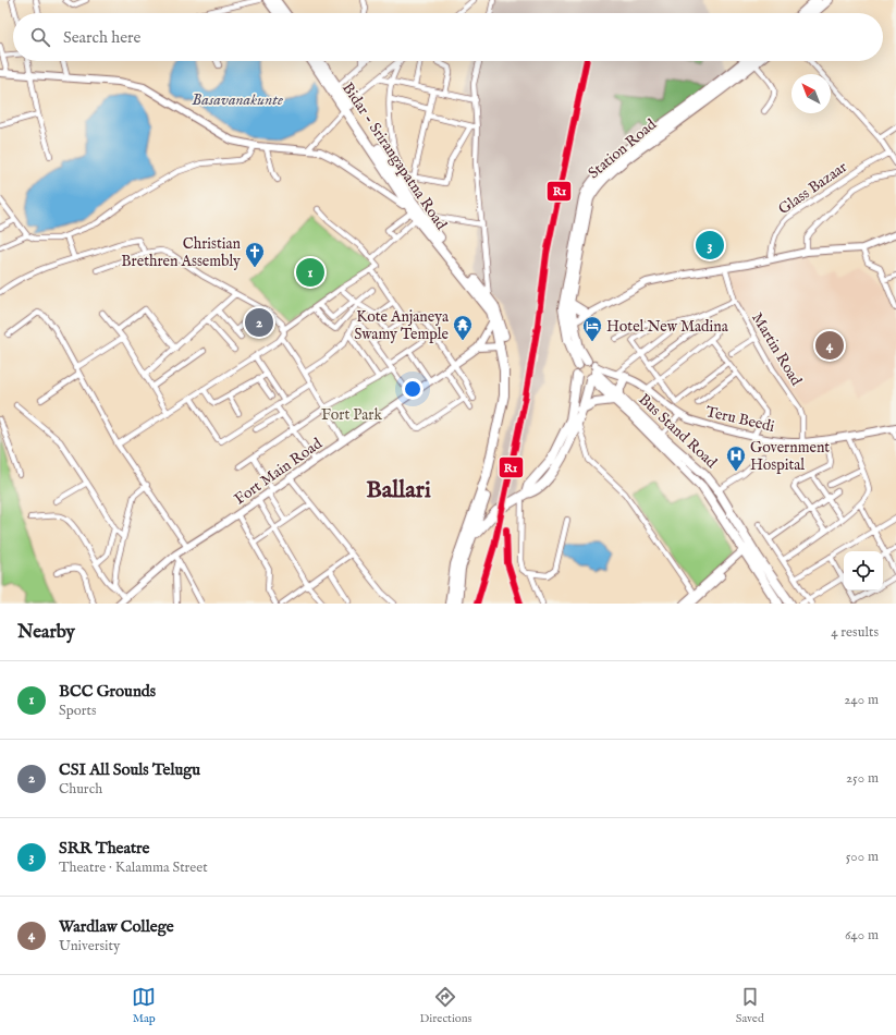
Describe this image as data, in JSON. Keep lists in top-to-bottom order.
{
  "streets": {
    "highway": ["Station Road", "Bidar - Srirangapatna Road", "Bus Stand Road"],
    "street": [
      "Glass Bazaar",
      "Martin Road",
      "Teru Beedi",
      "Fort Main Road"
    ]
  },
  "crossings": [
    ["Station Road", "Teru Beedi"],
    ["Station Road", "Bus Stand Road"],
    ["Bidar - Srirangapatna Road", "Fort Main Road"],
    ["Martin Road", "Teru Beedi"],
    ["Teru Beedi", "Bus Stand Road"]
  ],
  "districts": ["Ballari"],
  "water": ["Basavanakunte"],
  "parks": ["Fort Park"],
  "places": {
    "church": ["Christian Brethren Assembly"],
    "temple": ["Kote Anjaneya Swamy Temple"],
    "hotel": ["Hotel New Madina"],
    "hospital": ["Government Hospital"]
  },
  "lines": ["transit line R1"],
  "north": "top left",
  "page": {
    "search": "Search here",
    "pins": [
      "3",
      "1",
      "2",
      "4"
    ],
    "heading": ["Nearby", "4 results"],
    "list": [
      {
        "mark": "1",
        "name": "BCC Grounds",
        "note": "Sports",
        "value": "240 m"
      },
      {
        "mark": "2",
        "name": "CSI All Souls Telugu",
        "note": "Church",
        "value": "250 m"
      },
      {
        "mark": "3",
        "name": "SRR Theatre",
        "note": "Theatre · Kalamma Street",
        "value": "500 m"
      },
      {
        "mark": "4",
        "name": "Wardlaw College",
        "note": "University",
        "value": "640 m"
      }
    ],
    "nav": ["Map", "Directions", "Saved"]
  }
}
